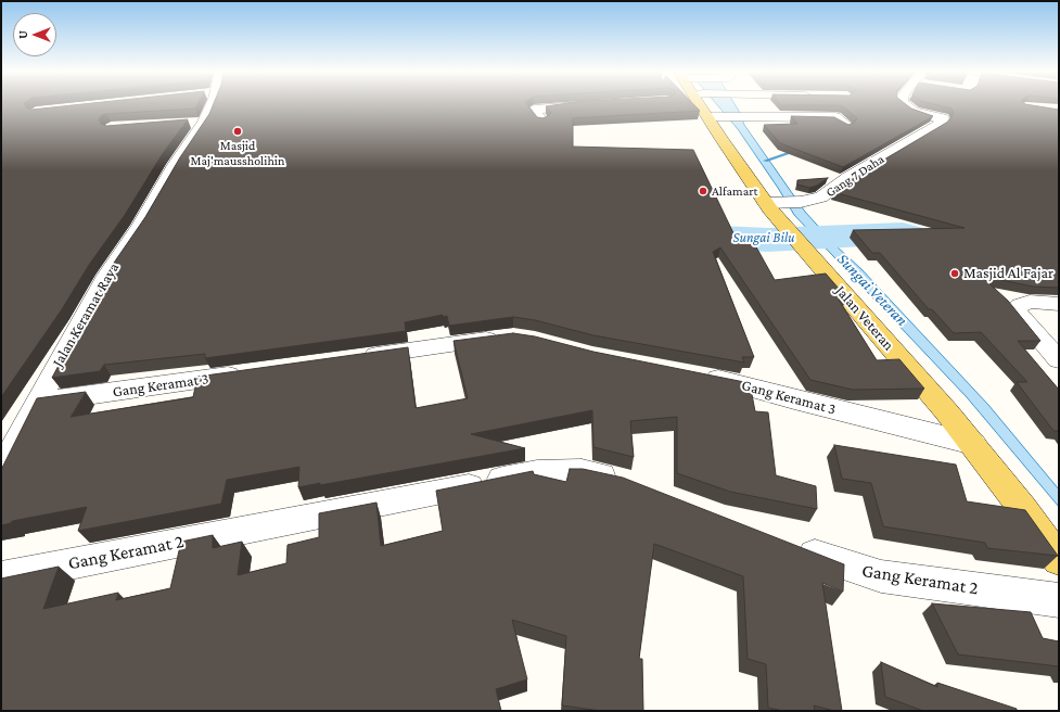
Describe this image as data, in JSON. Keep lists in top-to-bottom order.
{
  "streets": {
    "main road": ["Jalan Veteran"],
    "street": [
      "Gang 7 Daha",
      "Jalan Keramat Raya",
      "Gang Keramat 3",
      "Gang Keramat 2"
    ]
  },
  "crossings": [
    ["Gang 7 Daha", "Jalan Veteran"],
    ["Jalan Keramat Raya", "Gang Keramat 3"],
    ["Jalan Veteran", "Gang Keramat 3"]
  ],
  "water": ["Sungai Bilu", "Sungai Veteran"],
  "places": ["Masjid Maj'maussholihin", "Alfamart", "Masjid Al Fajar"],
  "north": "left"
}
